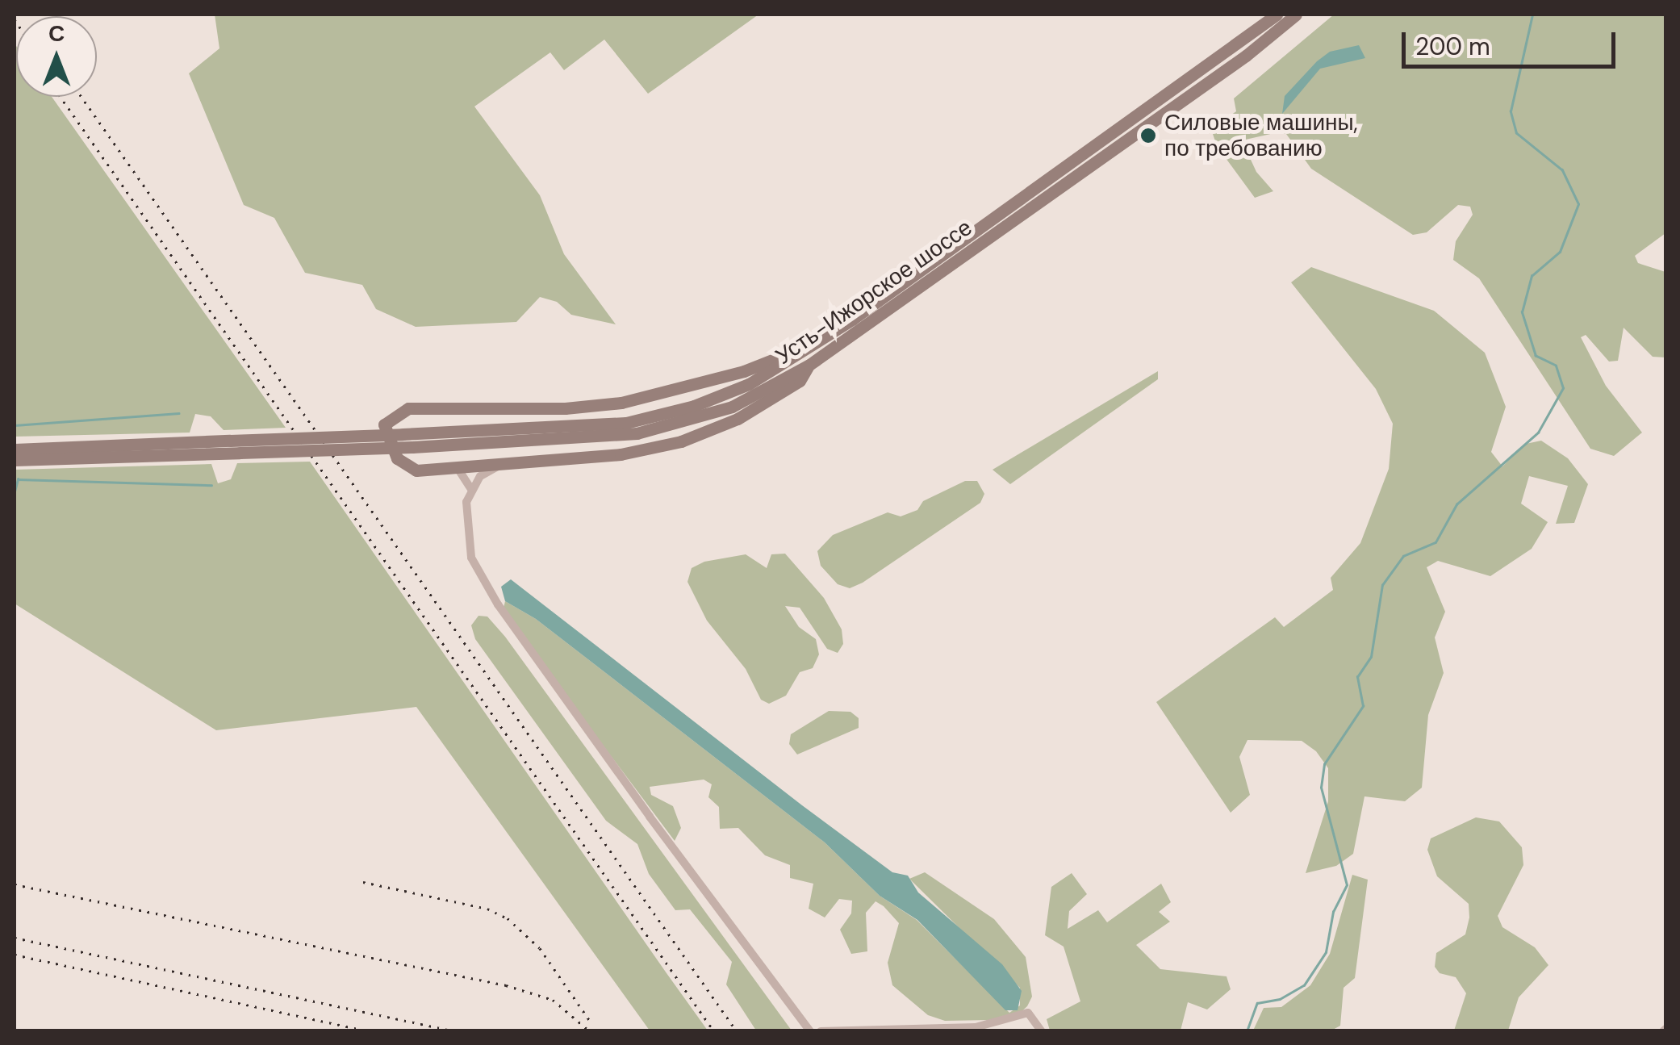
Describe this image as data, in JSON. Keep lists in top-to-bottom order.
{
  "streets": {
    "street": ["Усть-Ижорское шоссе"]
  },
  "places": ["Силовые машины, по требованию"],
  "scale_bar": "200 m",
  "north": "top"
}
